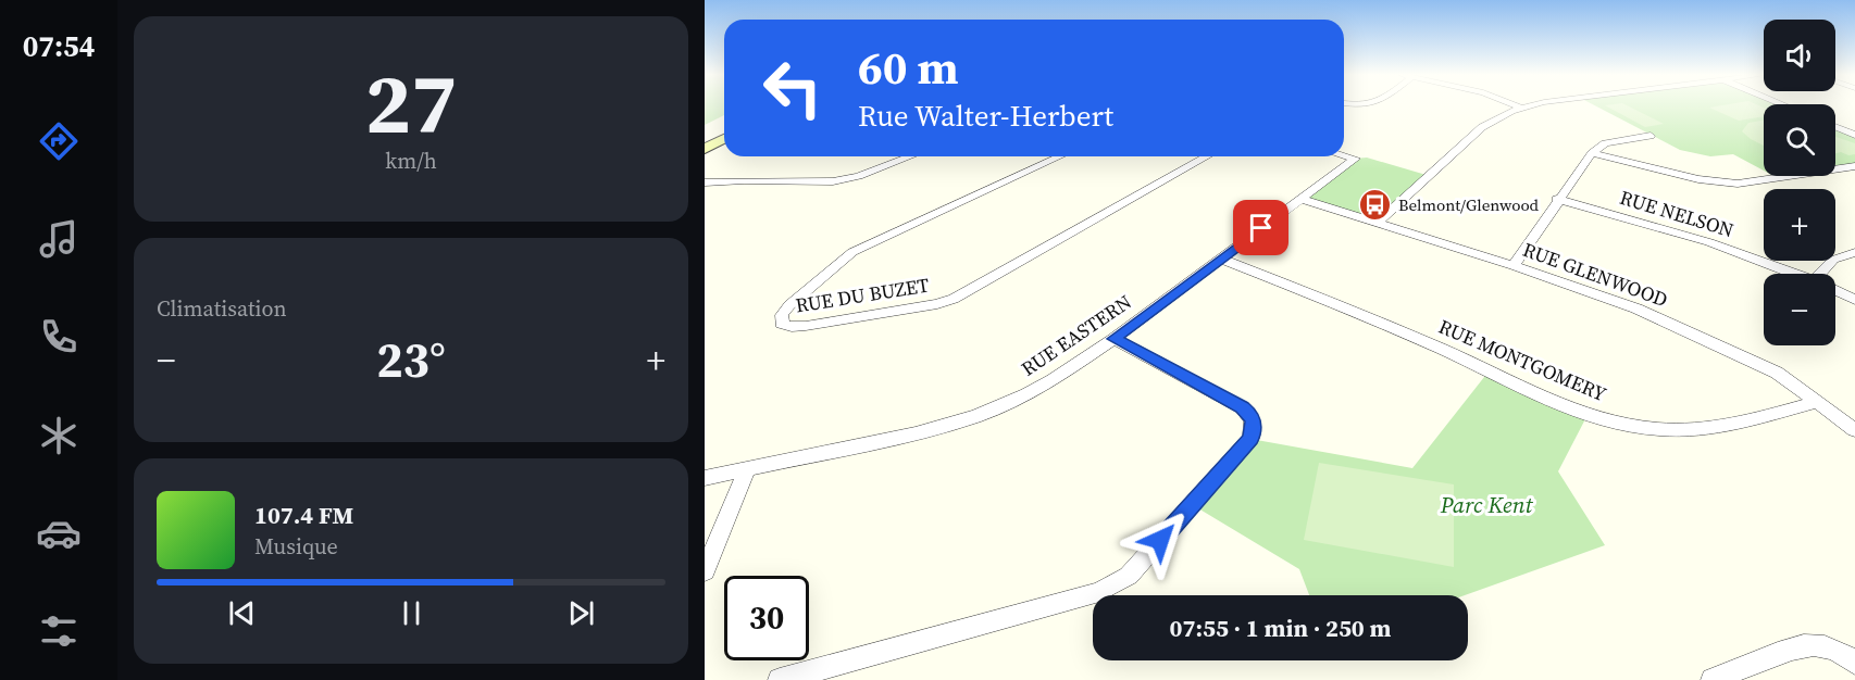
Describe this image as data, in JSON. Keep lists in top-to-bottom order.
{
  "streets": {
    "street": [
      "RUE NELSON",
      "RUE GLENWOOD",
      "RUE DU BUZET",
      "RUE EASTERN",
      "RUE MONTGOMERY"
    ]
  },
  "crossings": [
    ["RUE GLENWOOD", "RUE EASTERN"],
    ["RUE GLENWOOD", "RUE MONTGOMERY"],
    ["RUE EASTERN", "RUE MONTGOMERY"]
  ],
  "parks": ["Parc Kent"],
  "places": {
    "bus stop": ["Belmont/Glenwood"]
  },
  "page": {
    "tabs": "07:54",
    "tile": [
      ["27", "km/h"],
      "Climatisation"
    ],
    "map_buttons": ["+", "−"],
    "turn": ["60 m", "Rue Walter-Herbert"],
    "heat": ["−", "23°", "+"],
    "song": ["107.4 FM", "Musique"],
    "limit": "30",
    "trip": "07:55 · 1 min · 250 m"
  }
}
